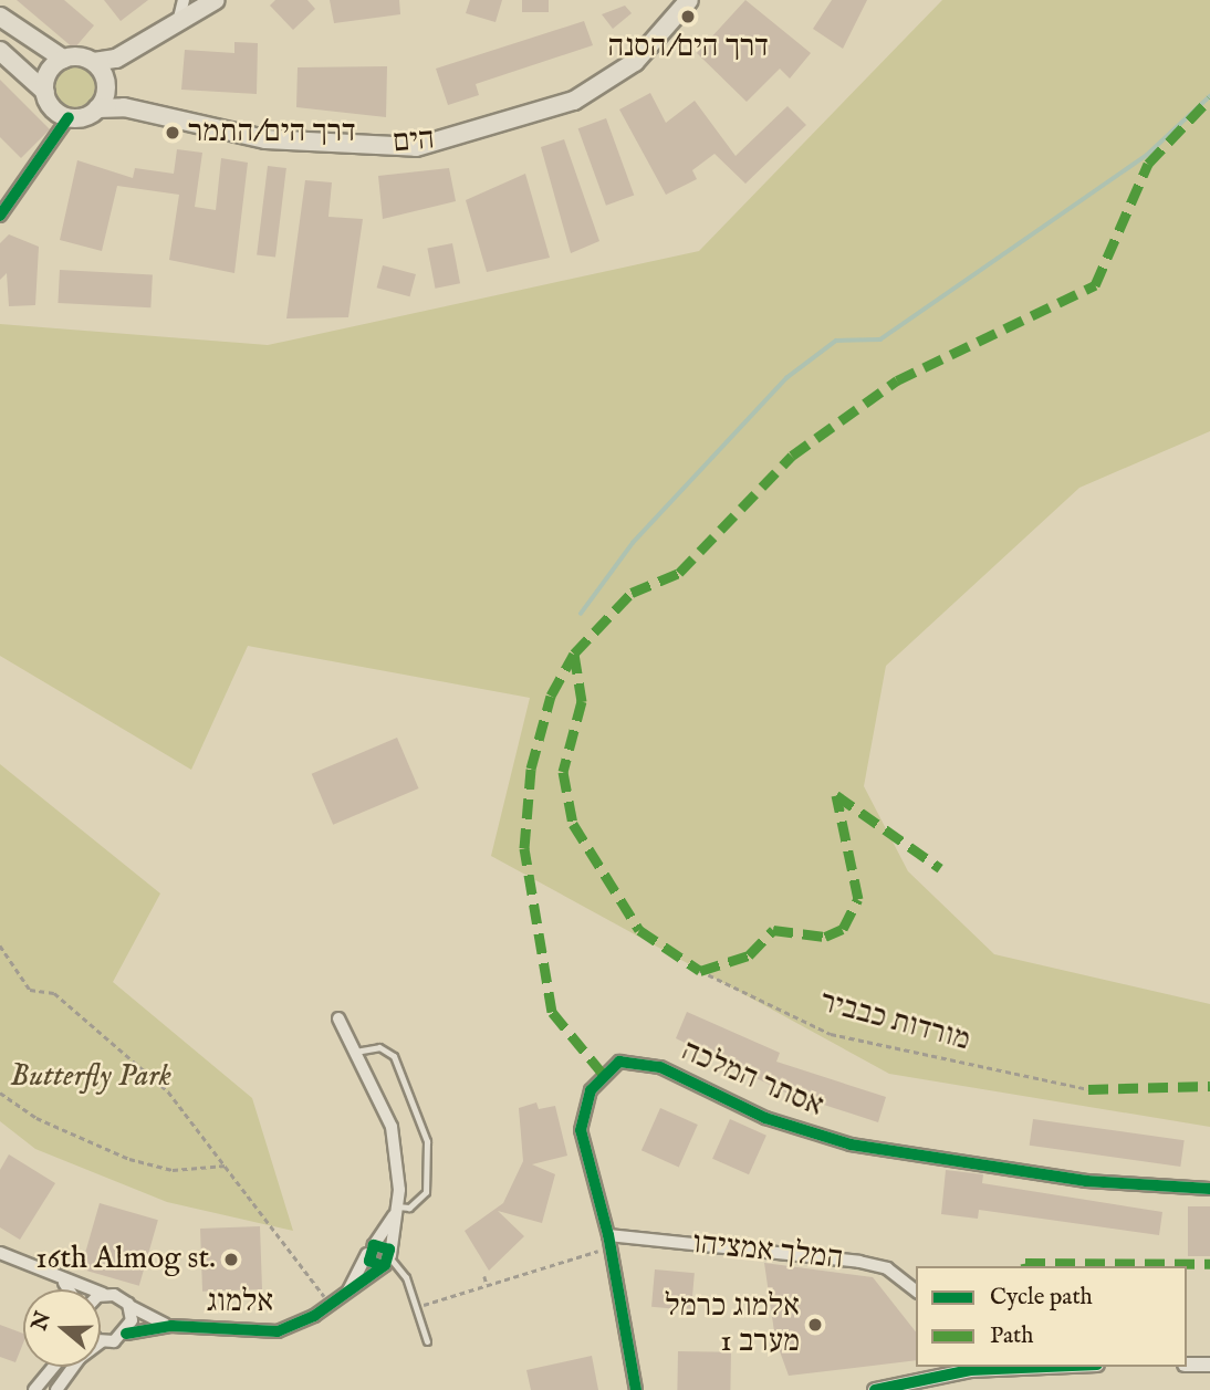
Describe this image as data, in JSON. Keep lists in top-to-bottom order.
{
  "streets": {
    "main road": ["הים"],
    "street": ["אסתר המלכה", "המלך אמציהו", "אלמוג"],
    "path": ["מורדות כבביר"]
  },
  "crossings": [
    ["אסתר המלכה", "המלך אמציהו"]
  ],
  "parks": ["Butterfly Park"],
  "places": [
    "דרך הים/הסנה",
    "דרך הים/התמר",
    "16th Almog st.",
    "אלמוג כרמל מערב 1"
  ],
  "legend": ["Cycle path", "Path"],
  "north": "left"
}
